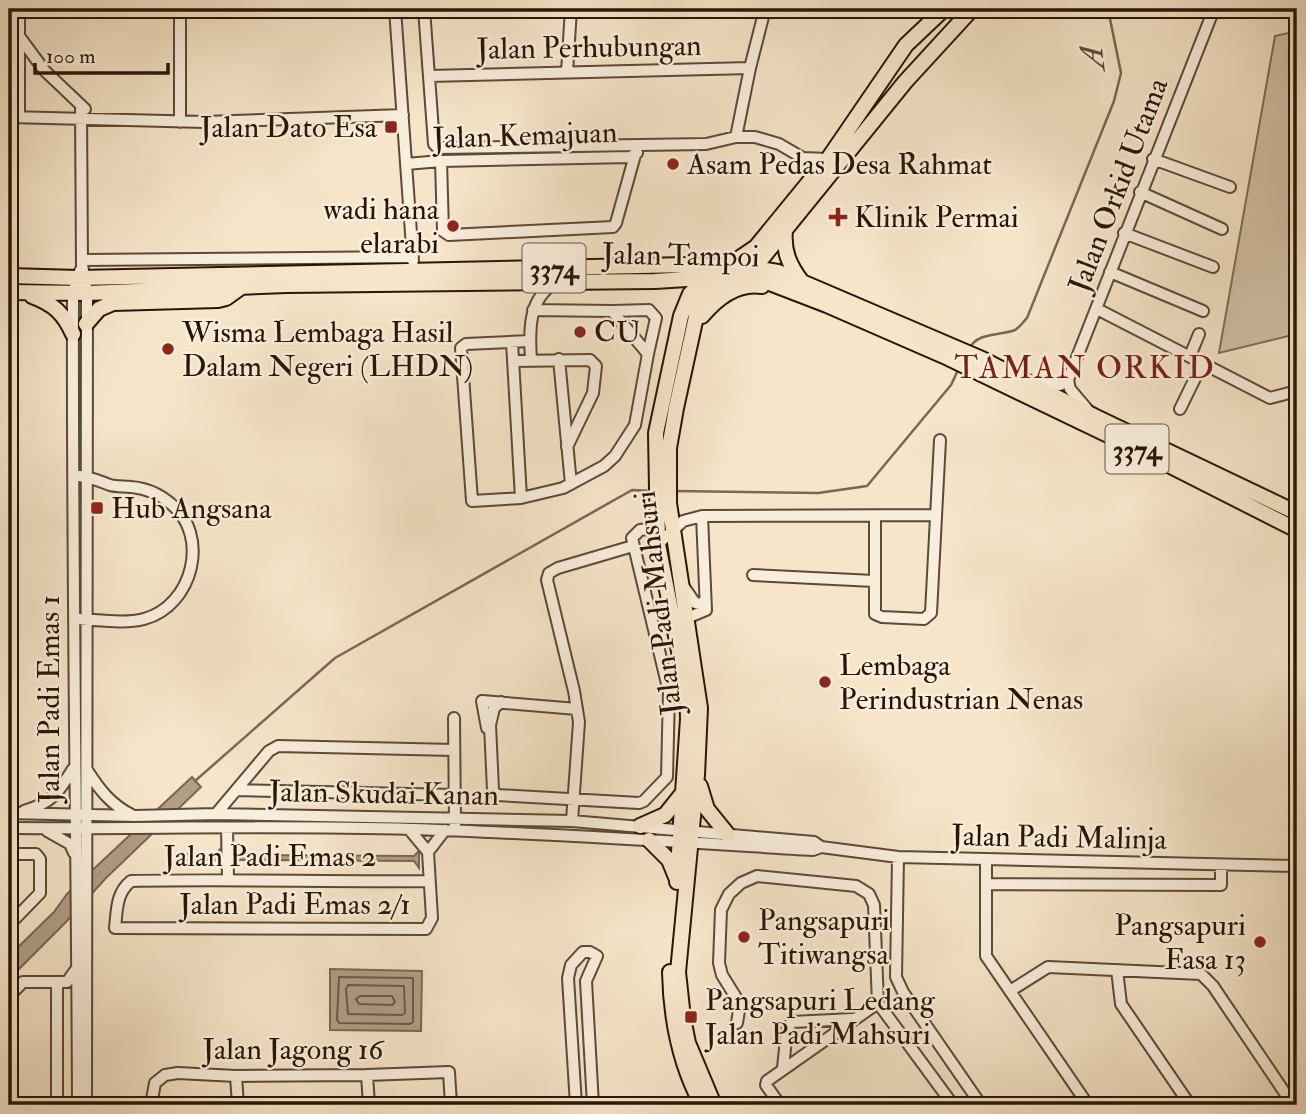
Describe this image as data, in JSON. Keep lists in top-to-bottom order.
{
  "streets": {
    "main road": ["Jalan Tampoi", "3374", "Jalan Padi Mahsuri"],
    "street": [
      "Jalan Perhubungan",
      "Jalan Kemajuan",
      "Jalan Orkid Utama",
      "Jalan Padi Emas 1",
      "Jalan Skudai Kanan",
      "Jalan Padi Malinja",
      "Jalan Padi Emas 2",
      "Jalan Padi Emas 2/1",
      "Jalan Jagong 16"
    ]
  },
  "crossings": [
    ["Jalan Tampoi", "Jalan Padi Mahsuri"],
    ["Jalan Tampoi", "Jalan Padi Emas 1"],
    ["Jalan Padi Mahsuri", "Jalan Skudai Kanan"],
    ["Jalan Padi Mahsuri", "Jalan Padi Malinja"],
    ["Jalan Padi Emas 1", "Jalan Skudai Kanan"],
    ["Jalan Skudai Kanan", "Jalan Padi Malinja"],
    ["Jalan Skudai Kanan", "Jalan Padi Emas 2/1"],
    ["Jalan Padi Emas 2", "Jalan Padi Emas 2/1"]
  ],
  "districts": ["TAMAN ORKID"],
  "water": ["A"],
  "places": {
    "transit": ["Jalan Dato Esa", "Hub Angsana", "Pangsapuri Ledang Jalan Padi Mahsuri"],
    "other": [
      "Asam Pedas Desa Rahmat",
      "wadi hana elarabi",
      "CU",
      "Wisma Lembaga Hasil Dalam Negeri (LHDN)",
      "Lembaga Perindustrian Nenas",
      "Pangsapuri Titiwangsa",
      "Pangsapuri Fasa 13"
    ],
    "health": ["Klinik Permai"]
  },
  "scale_bar": "100 m"
}
